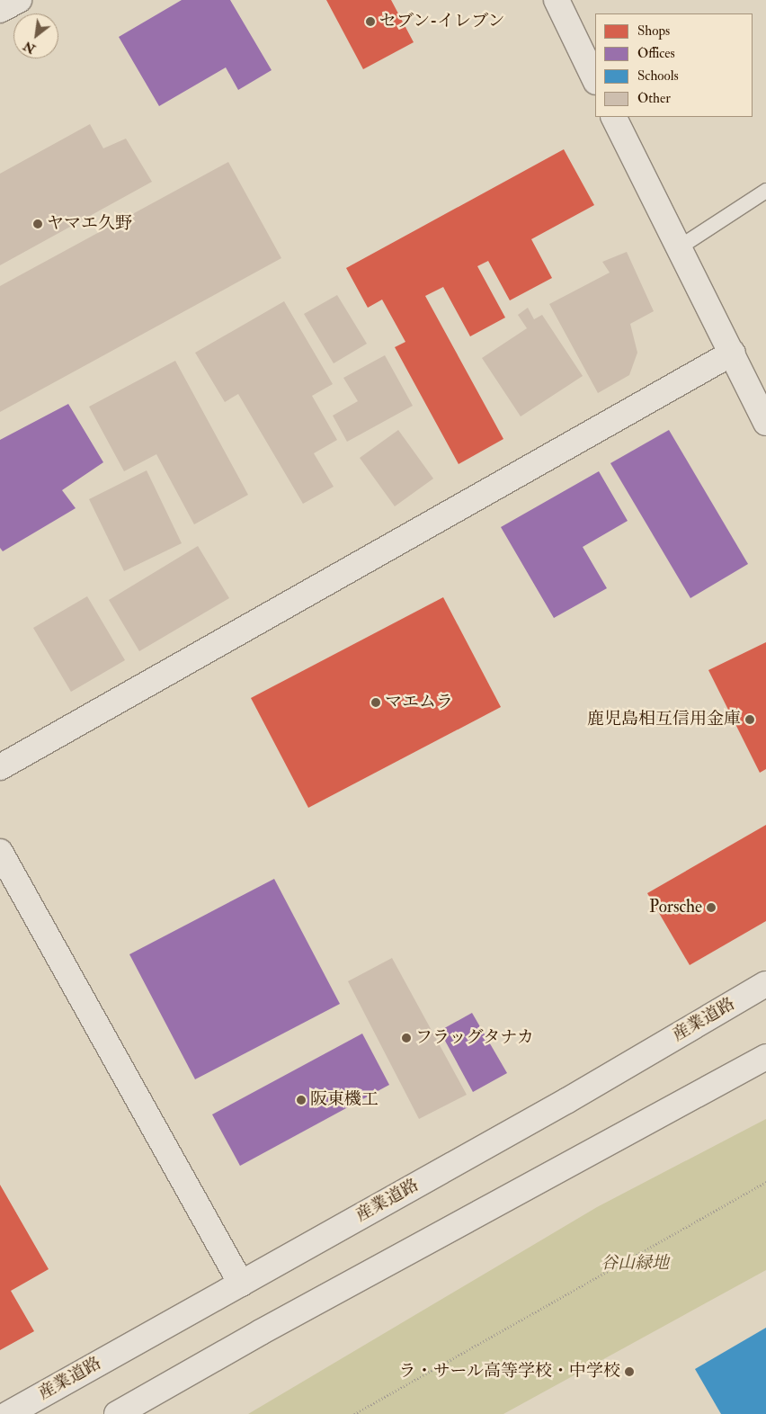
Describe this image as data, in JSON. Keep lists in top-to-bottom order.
{
  "streets": {
    "street": ["産業道路"]
  },
  "parks": ["谷山緑地"],
  "places": [
    "セブン-イレブン",
    "ヤマエ久野",
    "マエムラ",
    "鹿児島相互信用金庫",
    "Porsche",
    "フラッグタナカ",
    "阪東機工",
    "ラ・サール高等学校・中学校"
  ],
  "legend": [
    "Shops",
    "Offices",
    "Schools",
    "Other"
  ],
  "north": "bottom left"
}
